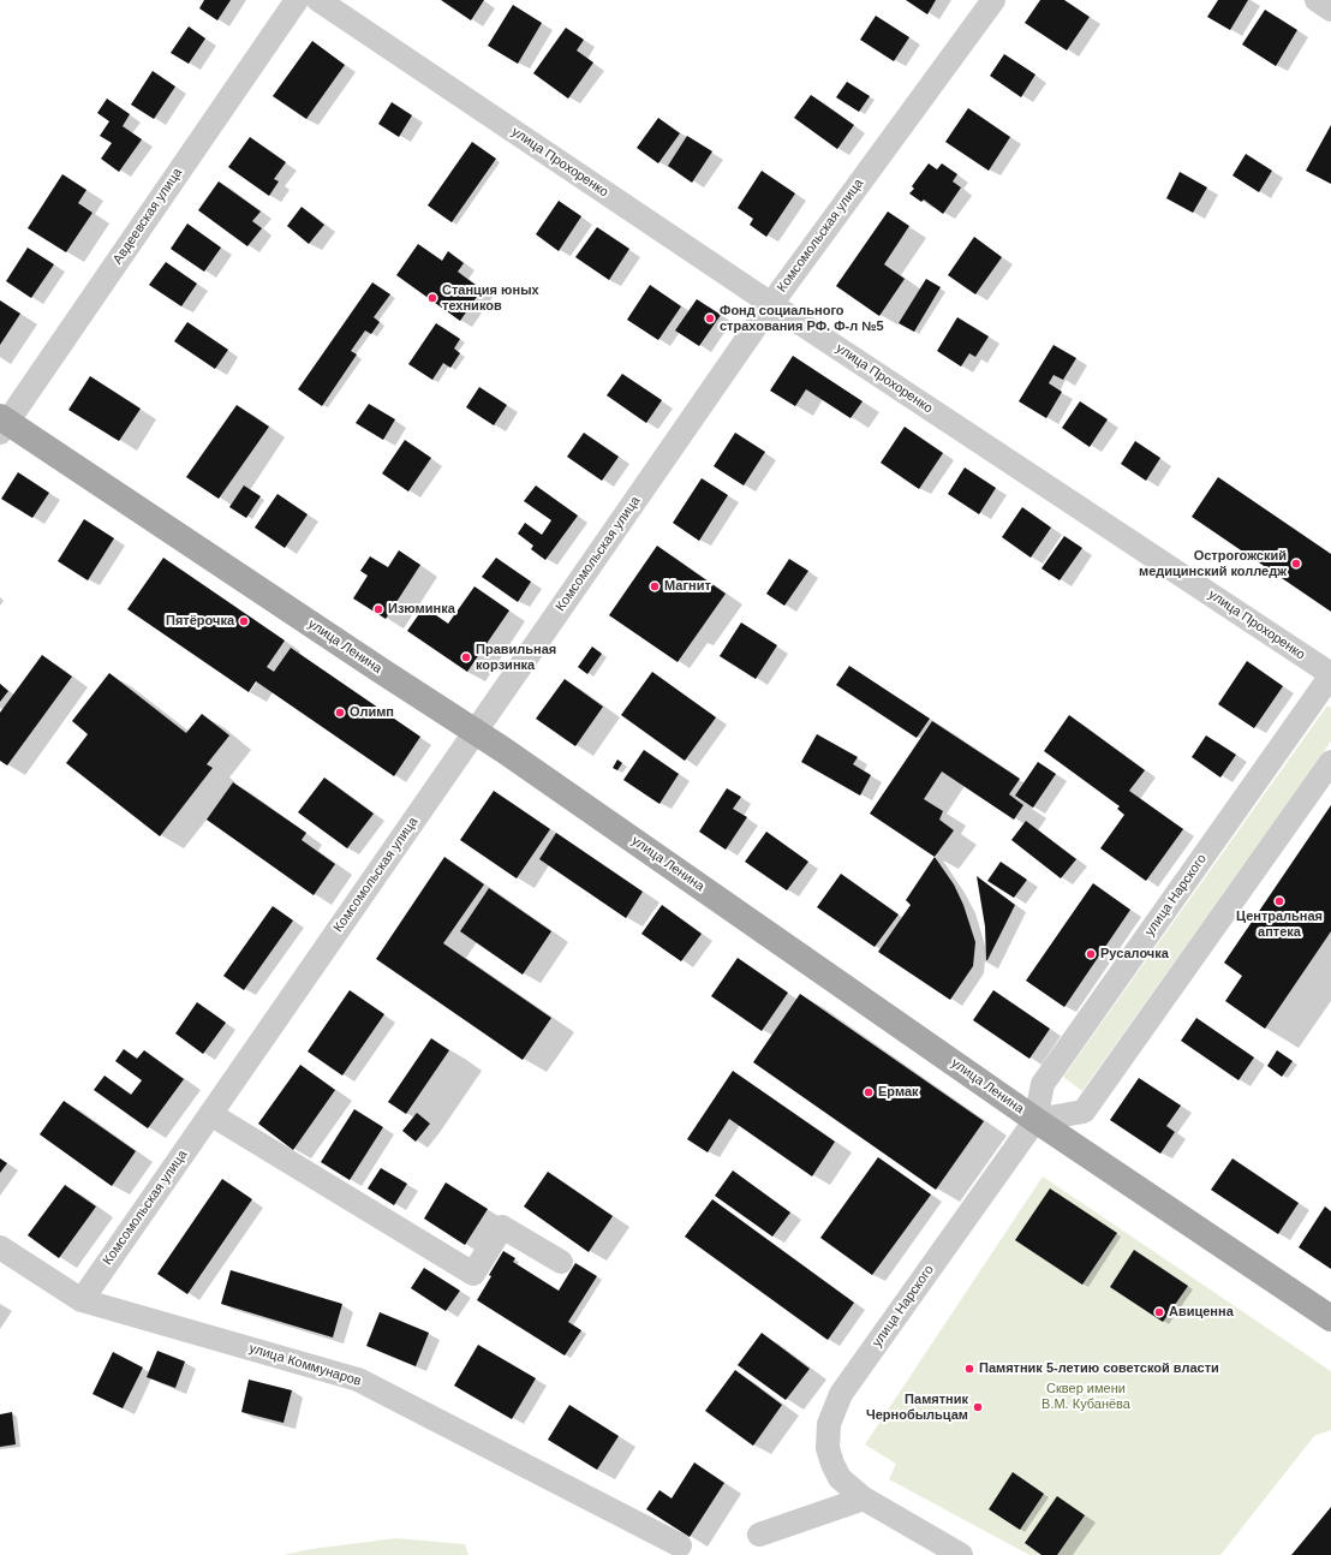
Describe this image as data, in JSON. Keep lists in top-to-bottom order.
{
  "streets": {
    "main road": ["улица Ленина"],
    "street": [
      "улица Прохоренко",
      "Авдеевская улица",
      "Комсомольская улица",
      "улица Нарского",
      "улица Коммунаров"
    ]
  },
  "crossings": [
    ["улица Прохоренко", "Комсомольская улица"],
    ["улица Прохоренко", "улица Нарского"],
    ["Авдеевская улица", "улица Ленина"],
    ["Комсомольская улица", "улица Ленина"],
    ["Комсомольская улица", "улица Коммунаров"],
    ["улица Ленина", "улица Нарского"]
  ],
  "parks": ["Сквер имени В.М. Кубанёва"],
  "places": [
    "Станция юных техников",
    "Фонд социального страхования РФ. Ф-л №5",
    "Острогожский медицинский колледж",
    "Магнит",
    "Изюминка",
    "Пятёрочка",
    "Правильная корзинка",
    "Олимп",
    "Центральная аптека",
    "Русалочка",
    "Ермак",
    "Авиценна",
    "Памятник 5-летию советской власти",
    "Памятник Чернобыльцам"
  ]
}
